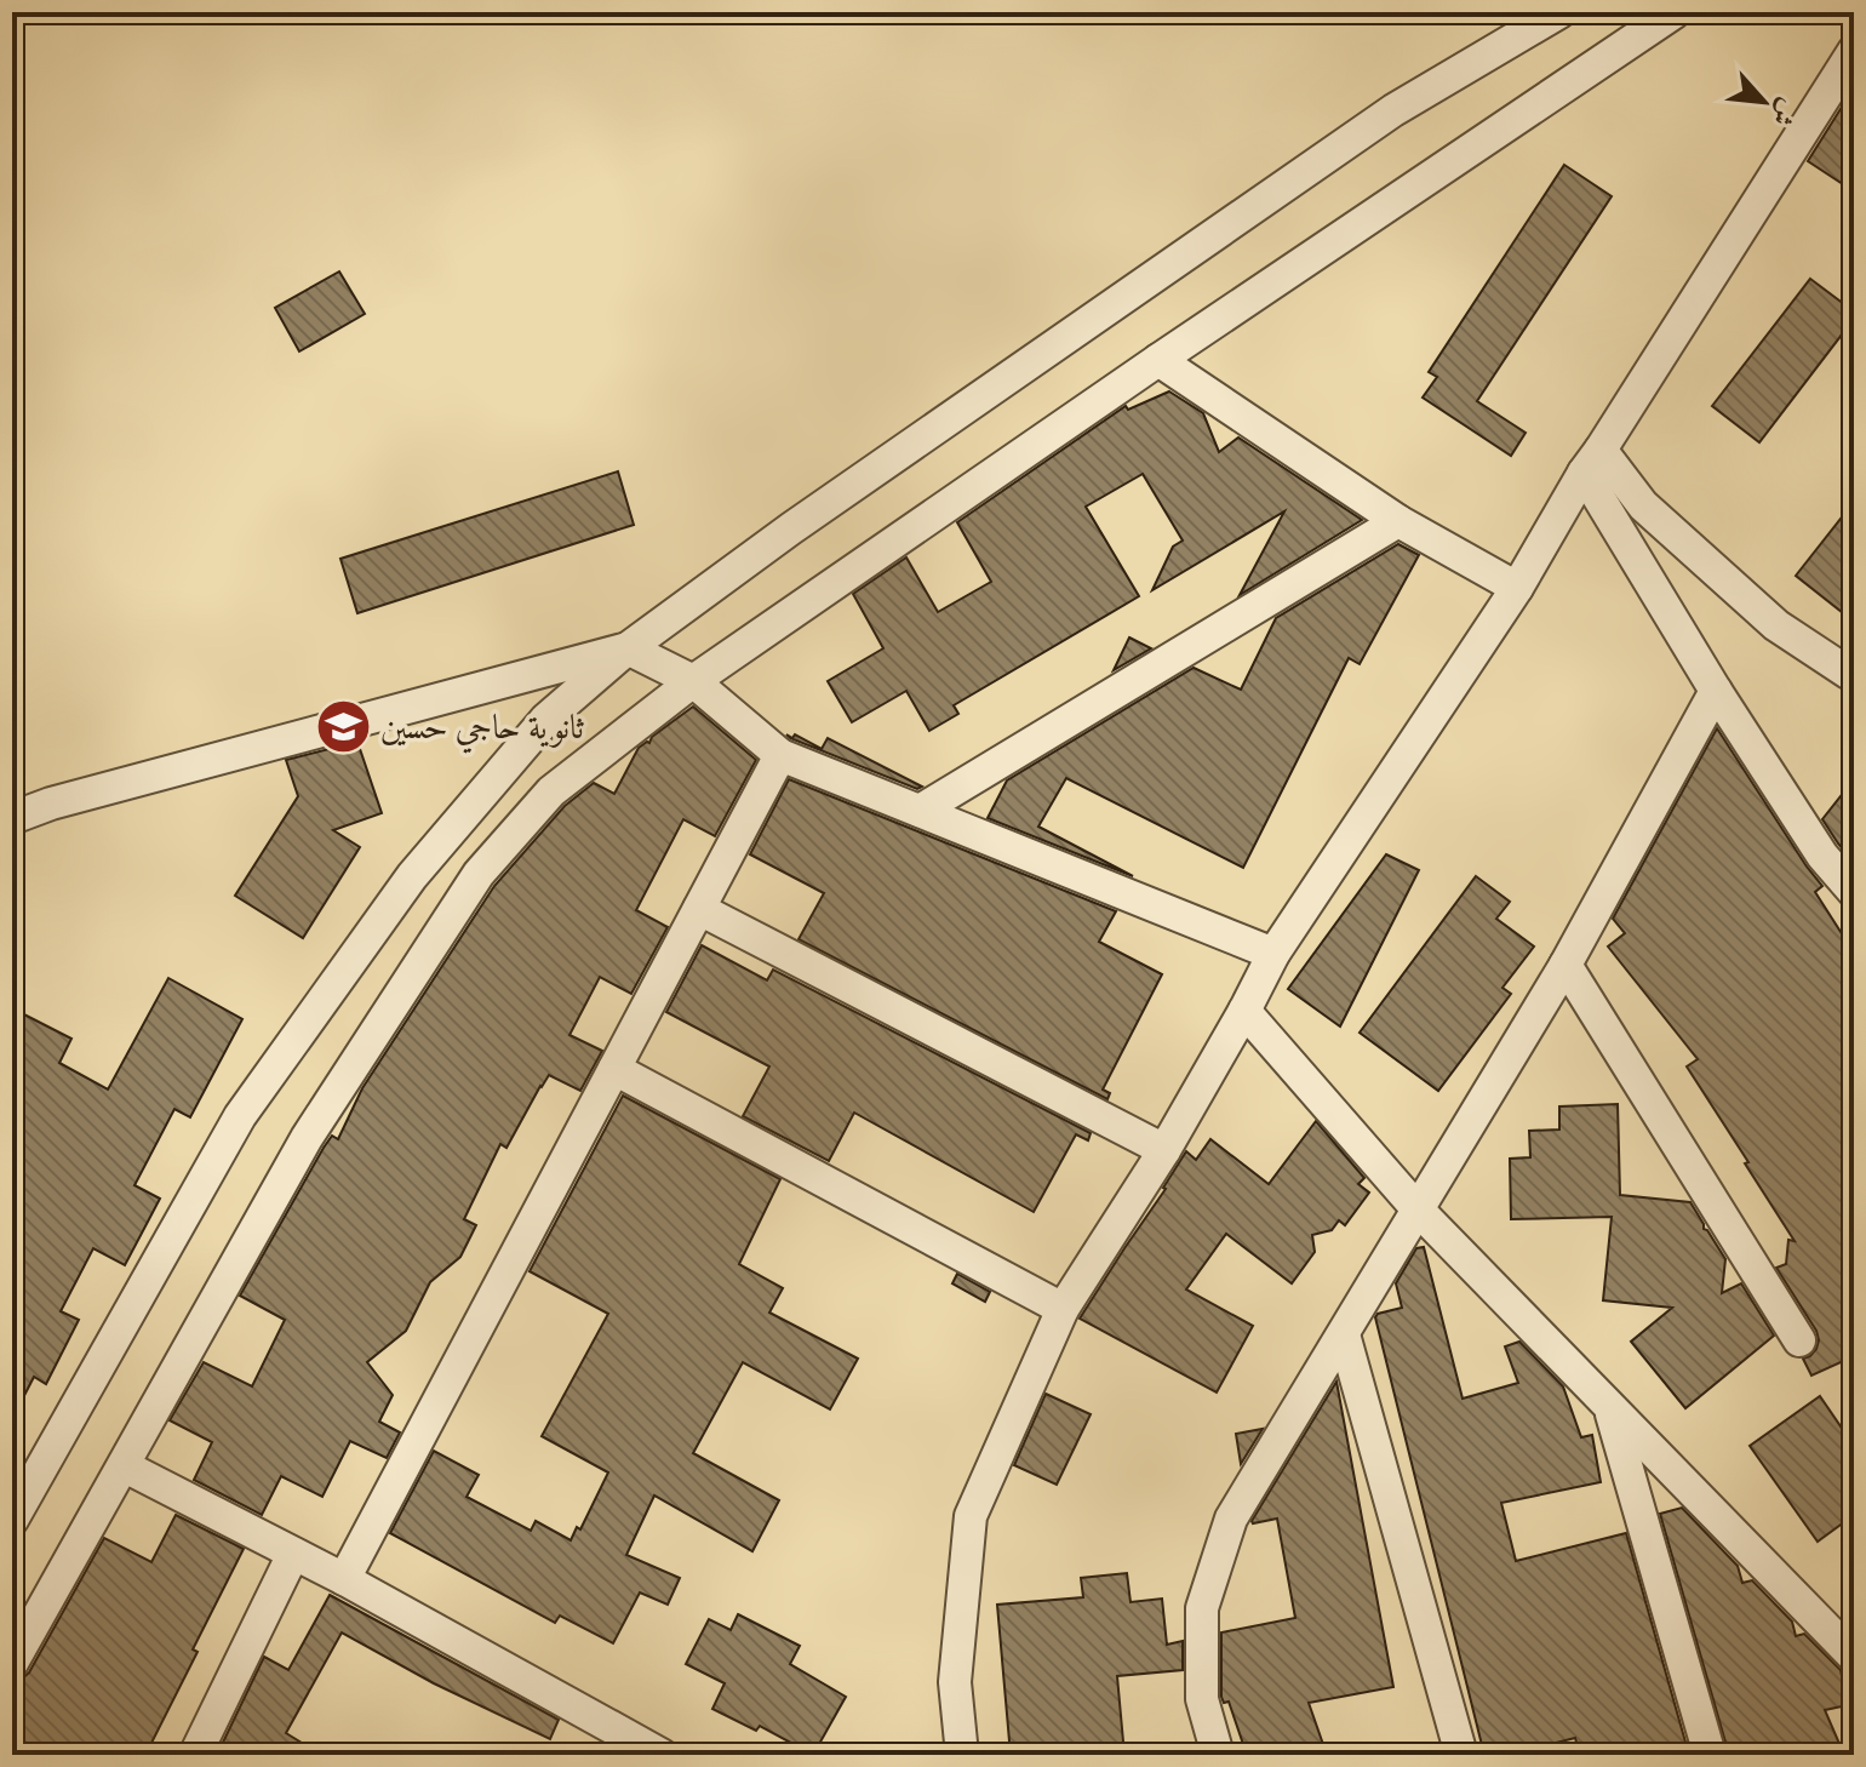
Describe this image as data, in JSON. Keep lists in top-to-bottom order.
{
  "places": {
    "school or university": ["ثانوية حاجي حسين"]
  },
  "north": "bottom right"
}
